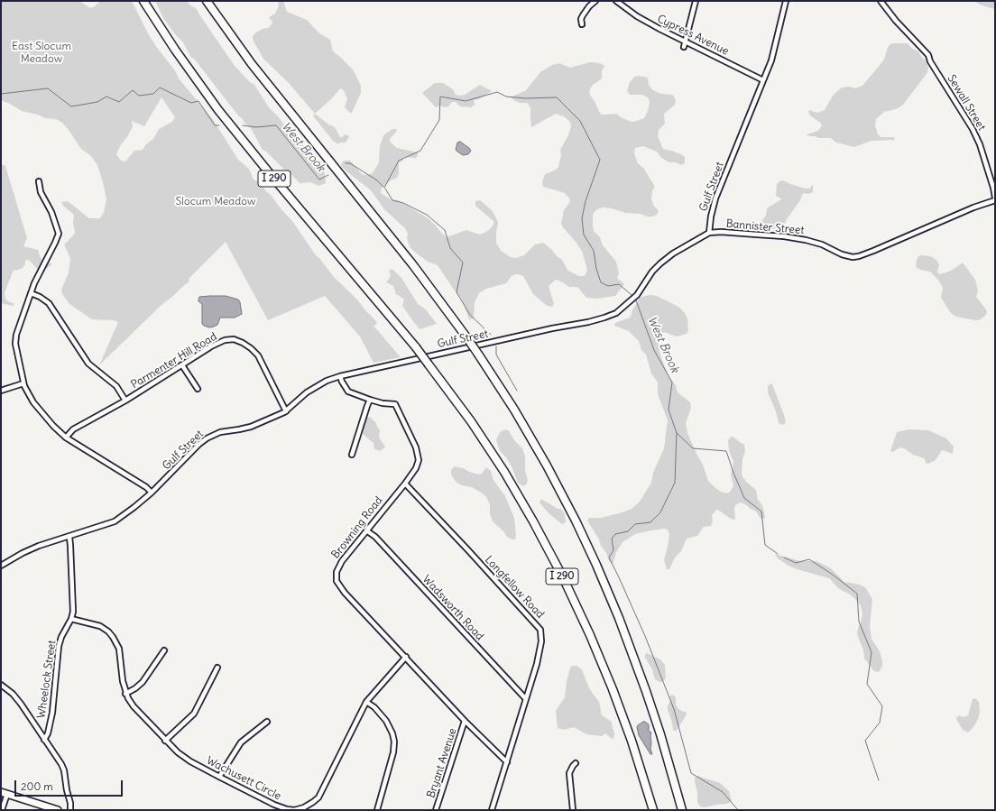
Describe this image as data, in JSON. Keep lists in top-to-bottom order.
{
  "streets": {
    "highway": ["I 290"],
    "street": [
      "Cypress Avenue",
      "Sewall Street",
      "Gulf Street",
      "Bannister Street",
      "Parmenter Hill Road",
      "Browning Road",
      "Longfellow Road",
      "Wadsworth Road",
      "Wheelock Street",
      "Bryant Avenue",
      "Wachusett Circle"
    ]
  },
  "crossings": [
    ["Cypress Avenue", "Gulf Street"],
    ["Sewall Street", "Bannister Street"],
    ["Gulf Street", "Bannister Street"],
    ["Gulf Street", "Parmenter Hill Road"],
    ["Gulf Street", "Browning Road"],
    ["Gulf Street", "Wheelock Street"],
    ["Browning Road", "Longfellow Road"],
    ["Browning Road", "Wadsworth Road"],
    ["Browning Road", "Bryant Avenue"],
    ["Browning Road", "Wachusett Circle"],
    ["Longfellow Road", "Wadsworth Road"],
    ["Wheelock Street", "Wachusett Circle"]
  ],
  "water": ["West Brook"],
  "parks": ["East Slocum Meadow", "Slocum Meadow"],
  "scale_bar": "200 m"
}
